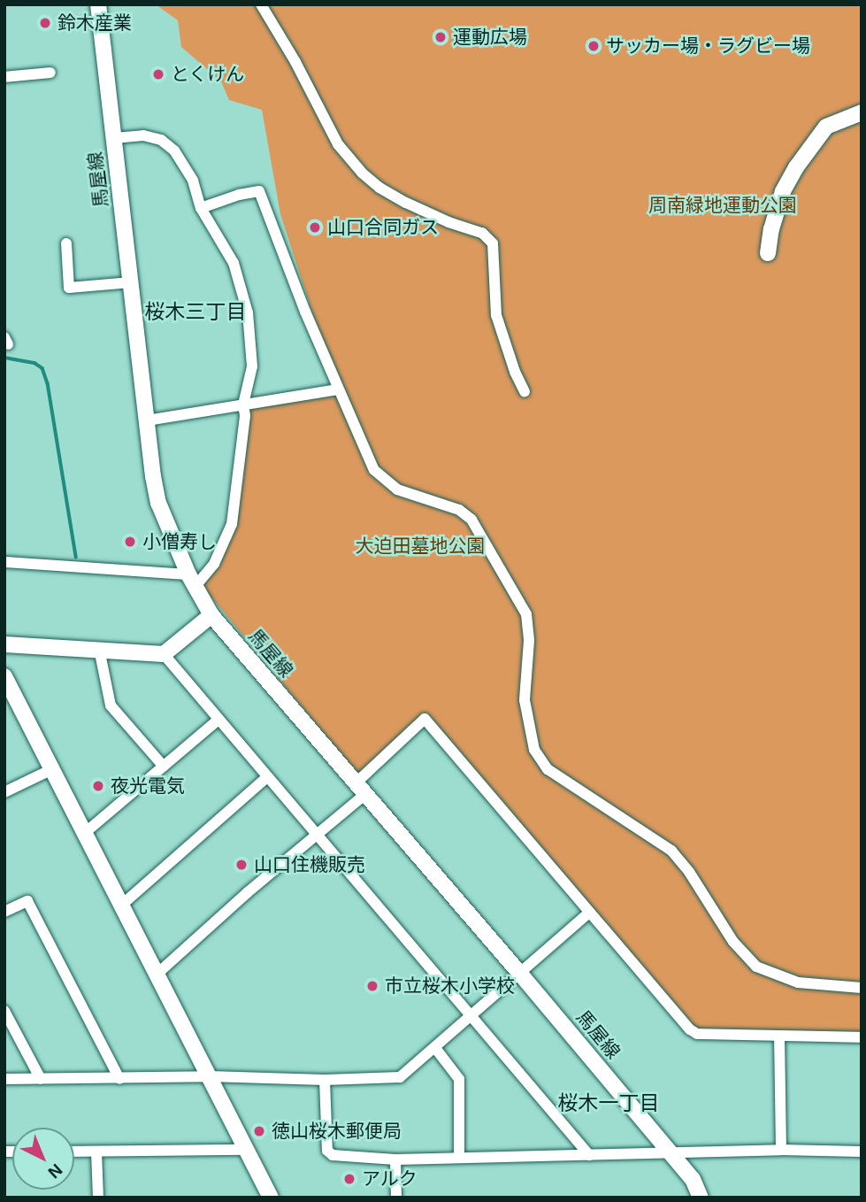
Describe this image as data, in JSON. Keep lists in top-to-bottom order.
{
  "streets": {
    "street": ["馬屋線"]
  },
  "districts": ["桜木三丁目", "桜木一丁目"],
  "parks": ["周南緑地運動公園", "大迫田墓地公園"],
  "places": [
    "鈴木産業",
    "運動広場",
    "サッカー場・ラグビー場",
    "とくけん",
    "山口合同ガス",
    "小僧寿し",
    "夜光電気",
    "山口住機販売",
    "市立桜木小学校",
    "徳山桜木郵便局",
    "アルク"
  ],
  "north": "bottom right"
}
